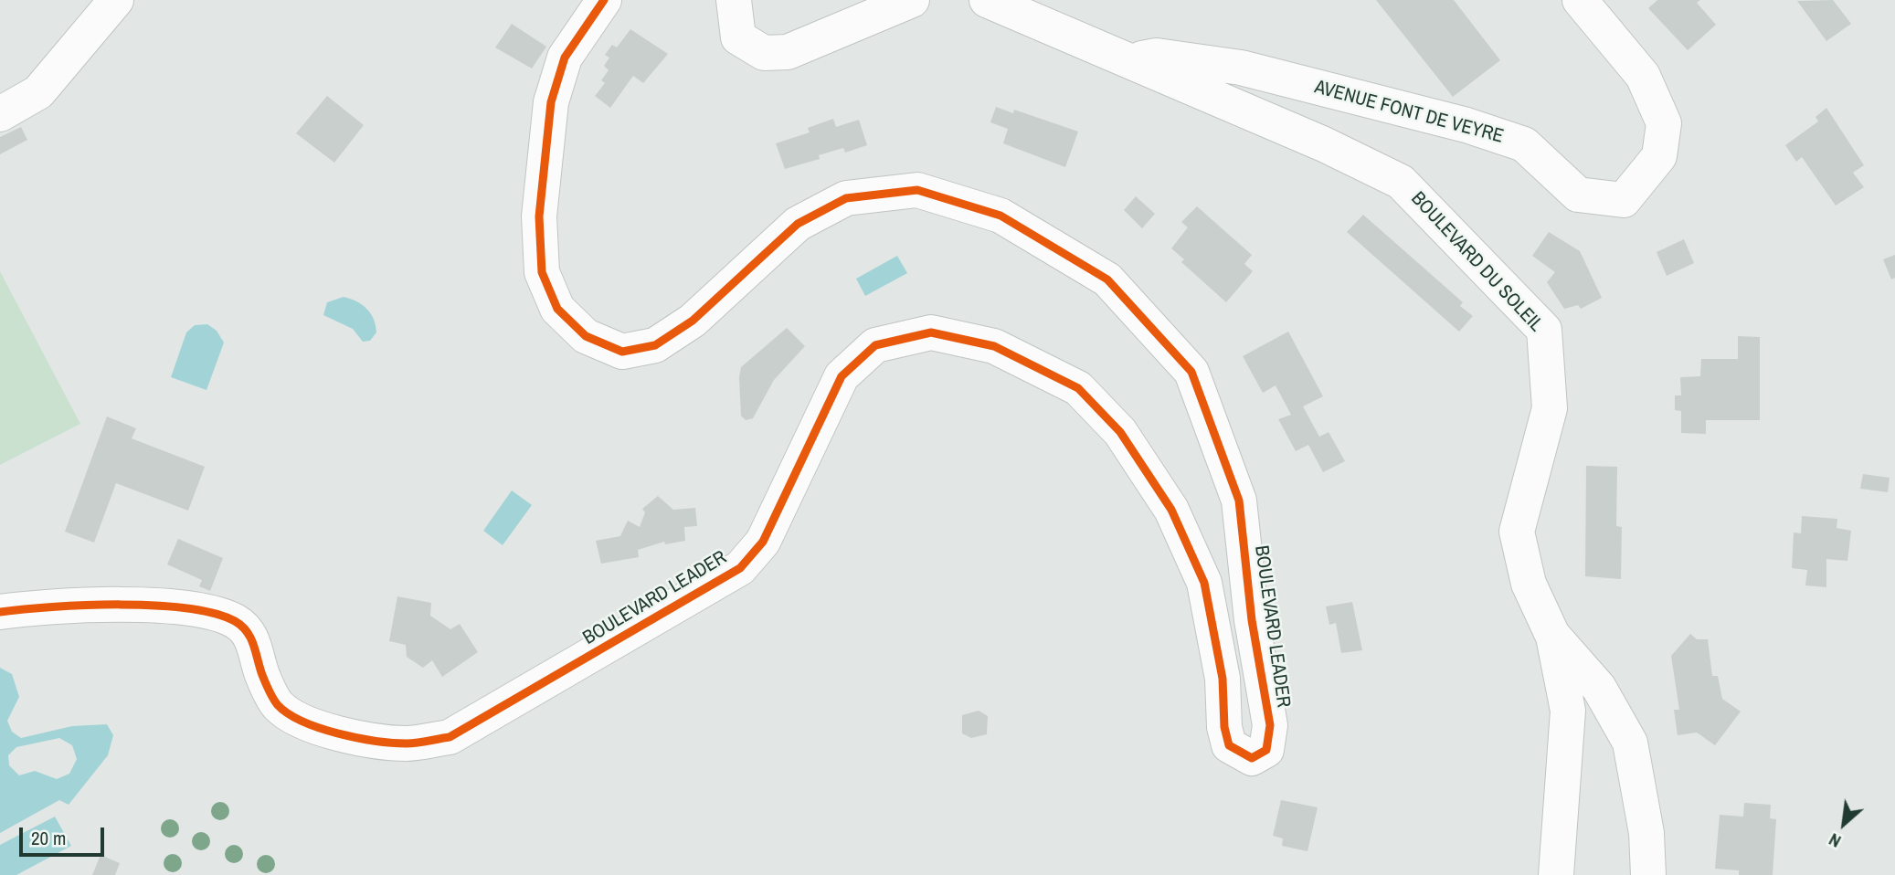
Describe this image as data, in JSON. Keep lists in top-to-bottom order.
{
  "streets": {
    "street": ["AVENUE FONT DE VEYRE", "BOULEVARD DU SOLEIL", "BOULEVARD LEADER"]
  },
  "crossings": [
    ["AVENUE FONT DE VEYRE", "BOULEVARD DU SOLEIL"]
  ],
  "scale_bar": "20 m",
  "north": "bottom left"
}
